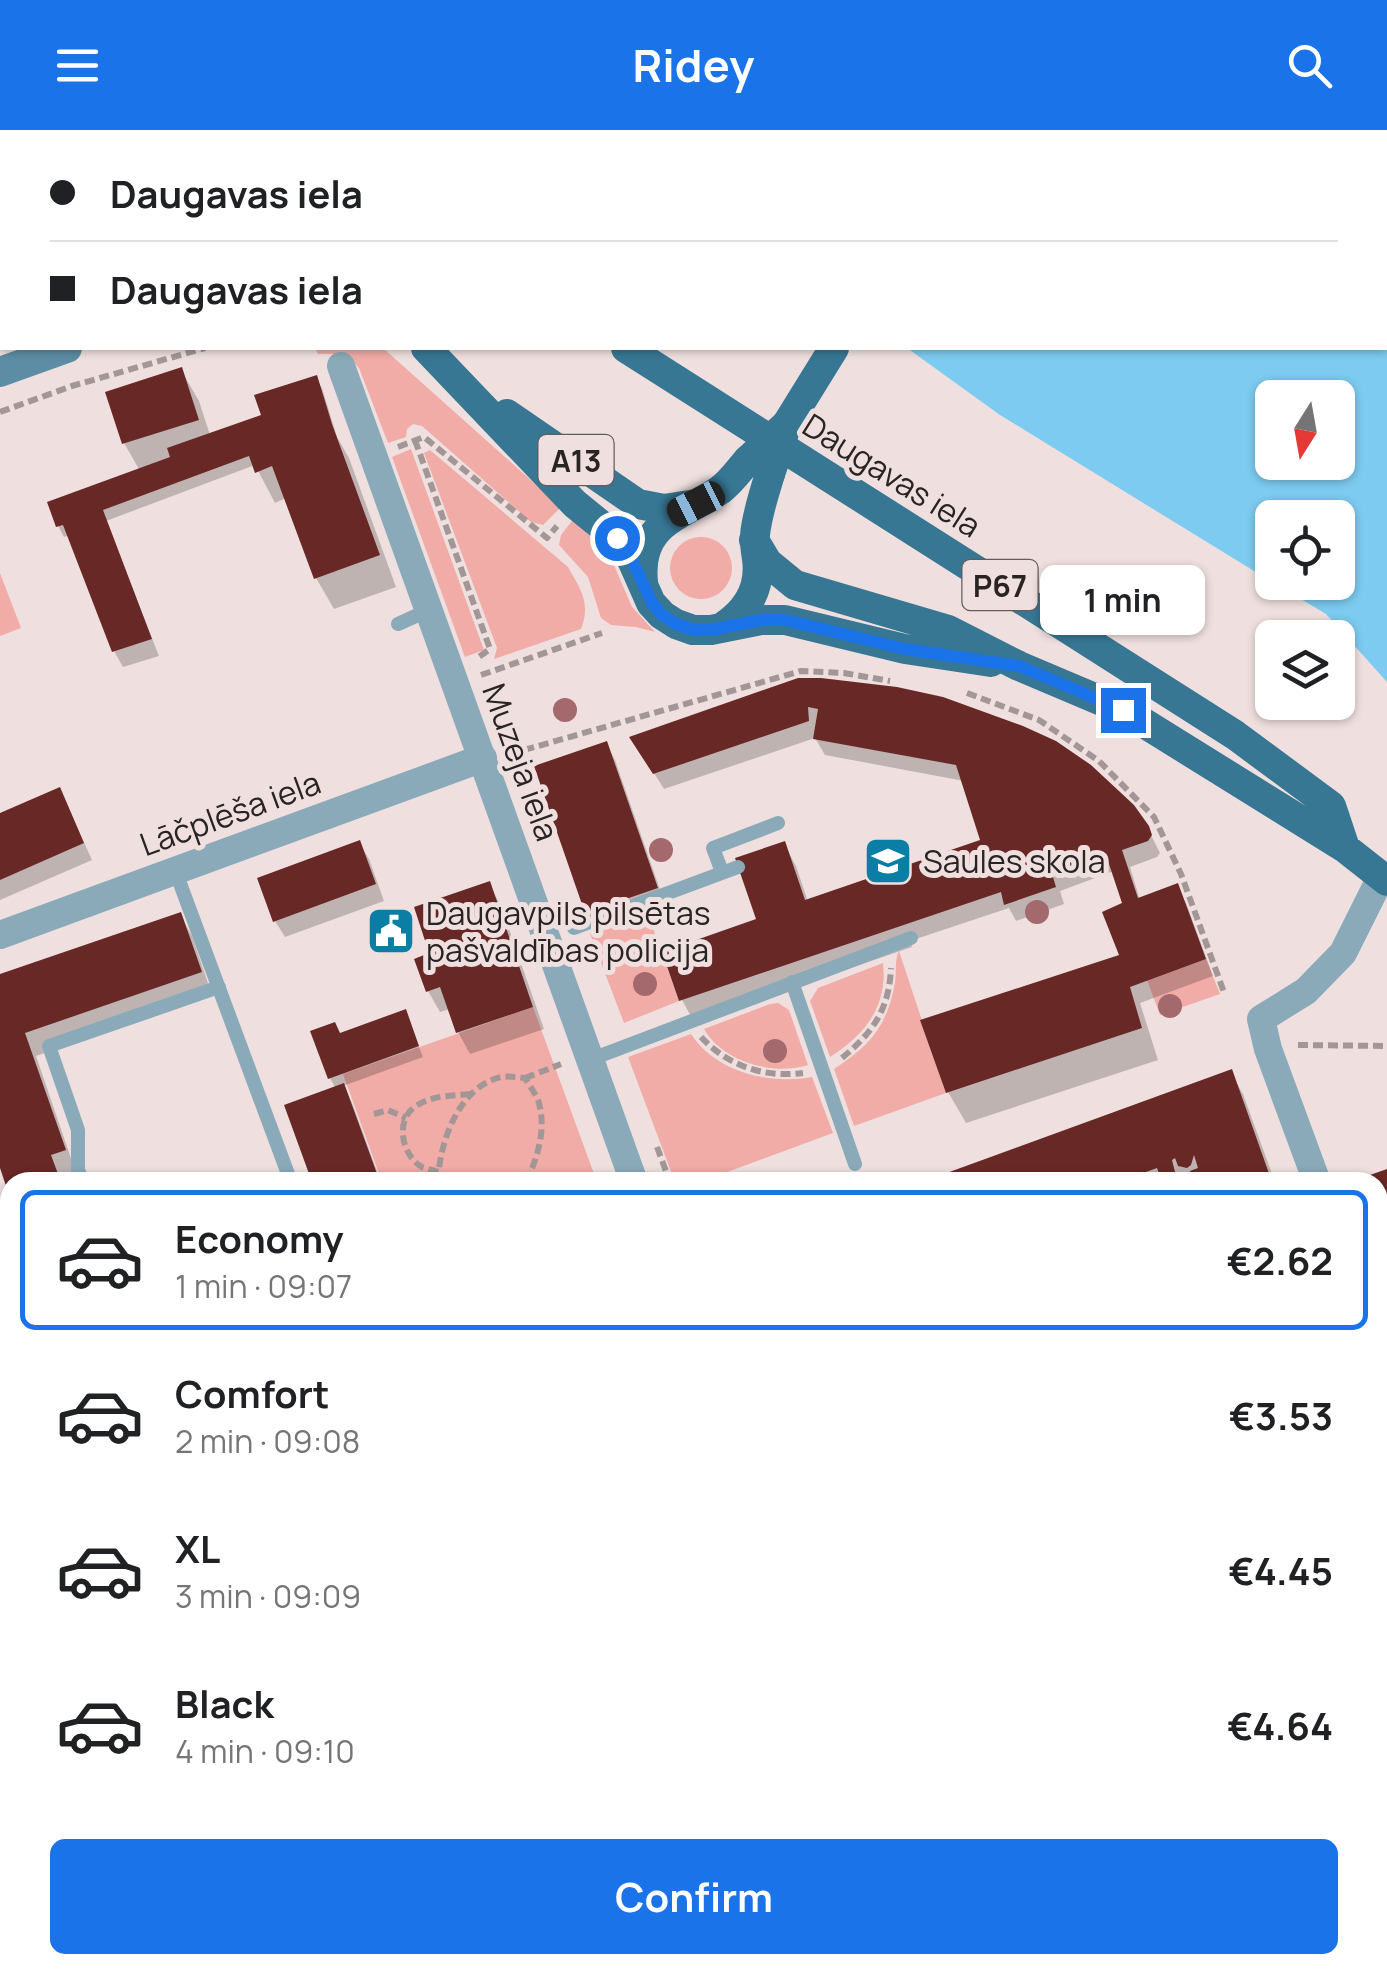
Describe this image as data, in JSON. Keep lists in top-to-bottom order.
{
  "streets": {
    "main road": ["A13", "Daugavas iela", "P67"],
    "street": ["Muzeja iela", "Lāčplēša iela"]
  },
  "crossings": [
    ["Muzeja iela", "Lāčplēša iela"]
  ],
  "places": {
    "school or university": ["Saules skola"],
    "public building": ["Daugavpils pilsētas pašvaldības policija"]
  },
  "north": "bottom",
  "page": {
    "header": "Ridey",
    "banner": ["Daugavas iela", "Daugavas iela"],
    "bubble": "1 min",
    "list": [
      {
        "name": "Economy",
        "note": "1 min · 09:07",
        "value": "€2.62"
      },
      {
        "name": "Comfort",
        "note": "2 min · 09:08",
        "value": "€3.53"
      },
      {
        "name": "XL",
        "note": "3 min · 09:09",
        "value": "€4.45"
      },
      {
        "name": "Black",
        "note": "4 min · 09:10",
        "value": "€4.64"
      }
    ],
    "buttons": "Confirm"
  }
}
